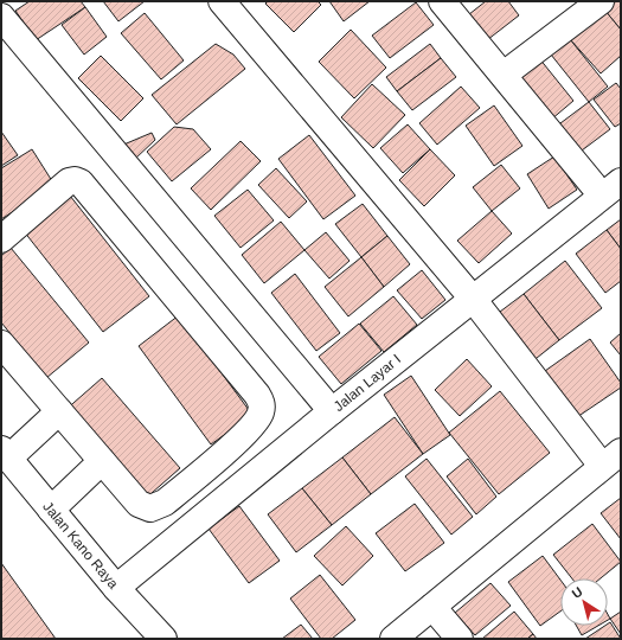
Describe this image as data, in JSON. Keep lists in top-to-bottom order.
{
  "streets": {
    "street": ["Jalan Layar I", "Jalan Kano Raya"]
  },
  "crossings": [
    ["Jalan Layar I", "Jalan Kano Raya"]
  ],
  "north": "top left"
}
